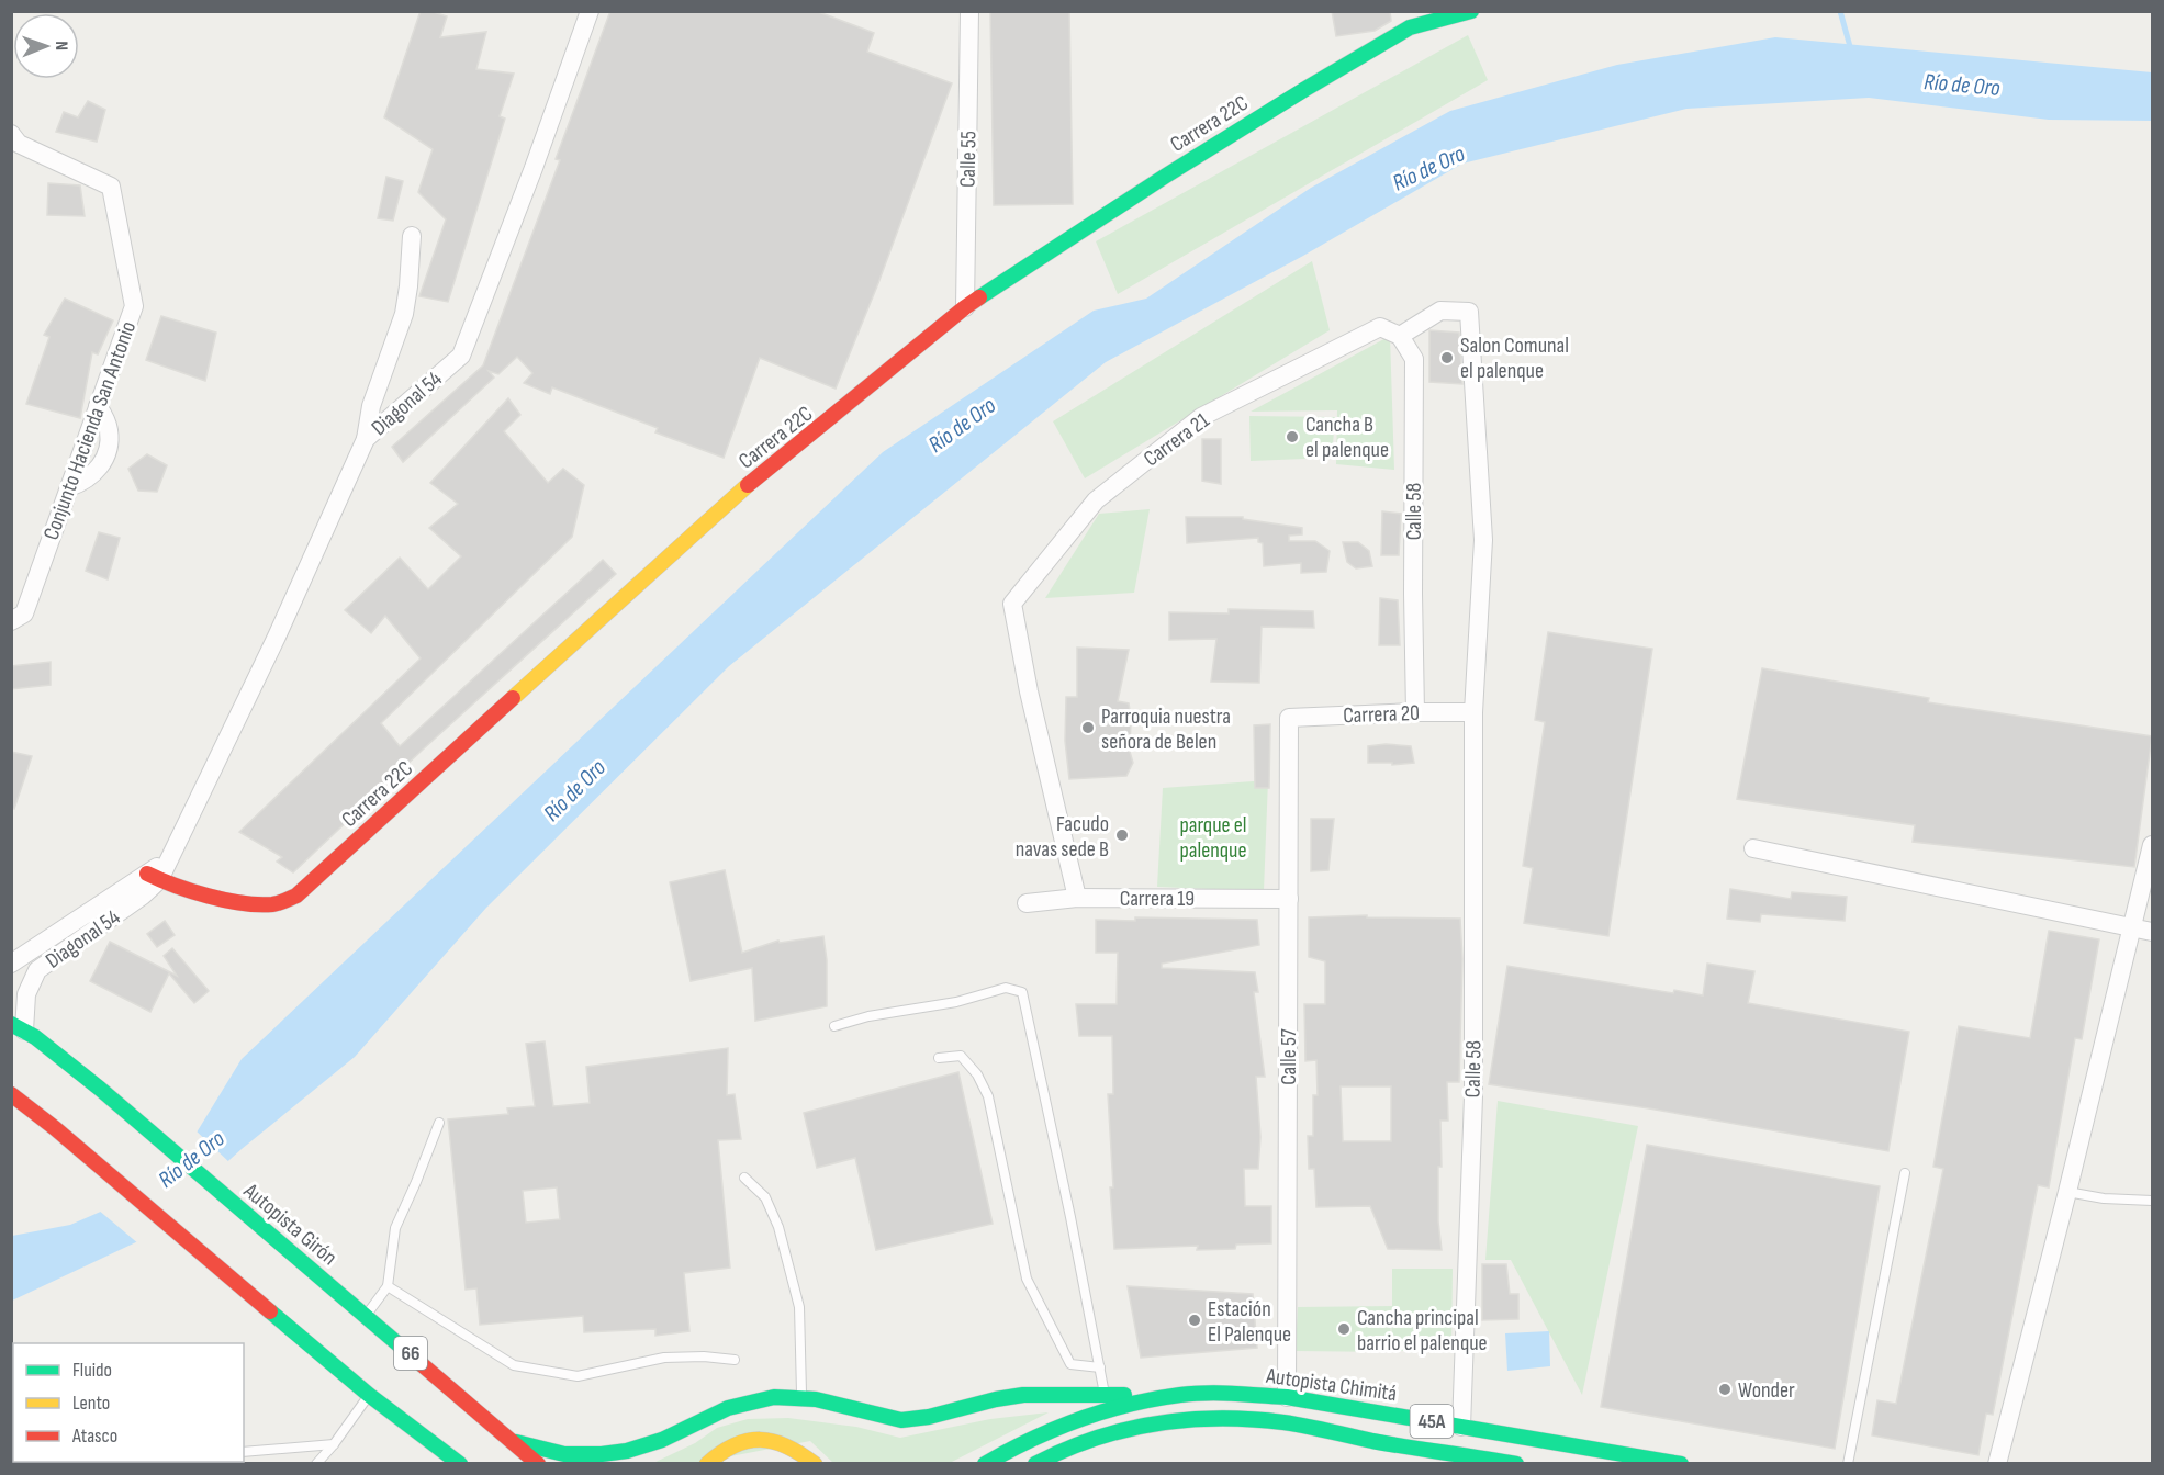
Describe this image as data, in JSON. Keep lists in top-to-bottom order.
{
  "streets": {
    "main road": [
      "Carrera 22C",
      "Autopista Girón",
      "66",
      "Autopista Chimitá",
      "45A"
    ],
    "street": [
      "Calle 55",
      "Diagonal 54",
      "Conjunto Hacienda San Antonio",
      "Carrera 21",
      "Calle 58",
      "Carrera 20",
      "Carrera 19",
      "Calle 57"
    ]
  },
  "crossings": [
    ["Carrera 22C", "Calle 55"],
    ["Carrera 22C", "Diagonal 54"],
    ["Diagonal 54", "Autopista Girón"],
    ["Carrera 21", "Calle 58"],
    ["Carrera 21", "Carrera 19"],
    ["Calle 58", "Carrera 20"],
    ["Calle 58", "Autopista Chimitá"],
    ["Carrera 20", "Calle 57"],
    ["Carrera 19", "Calle 57"],
    ["Calle 57", "Autopista Chimitá"]
  ],
  "water": ["Río de Oro"],
  "parks": ["parque el palenque"],
  "places": [
    "Salon Comunal el palenque",
    "Cancha B el palenque",
    "Parroquia nuestra señora de Belen",
    "Facudo navas sede B",
    "Estación El Palenque",
    "Cancha principal barrio el palenque",
    "Wonder"
  ],
  "legend": ["Fluido", "Lento", "Atasco"],
  "north": "right"
}
